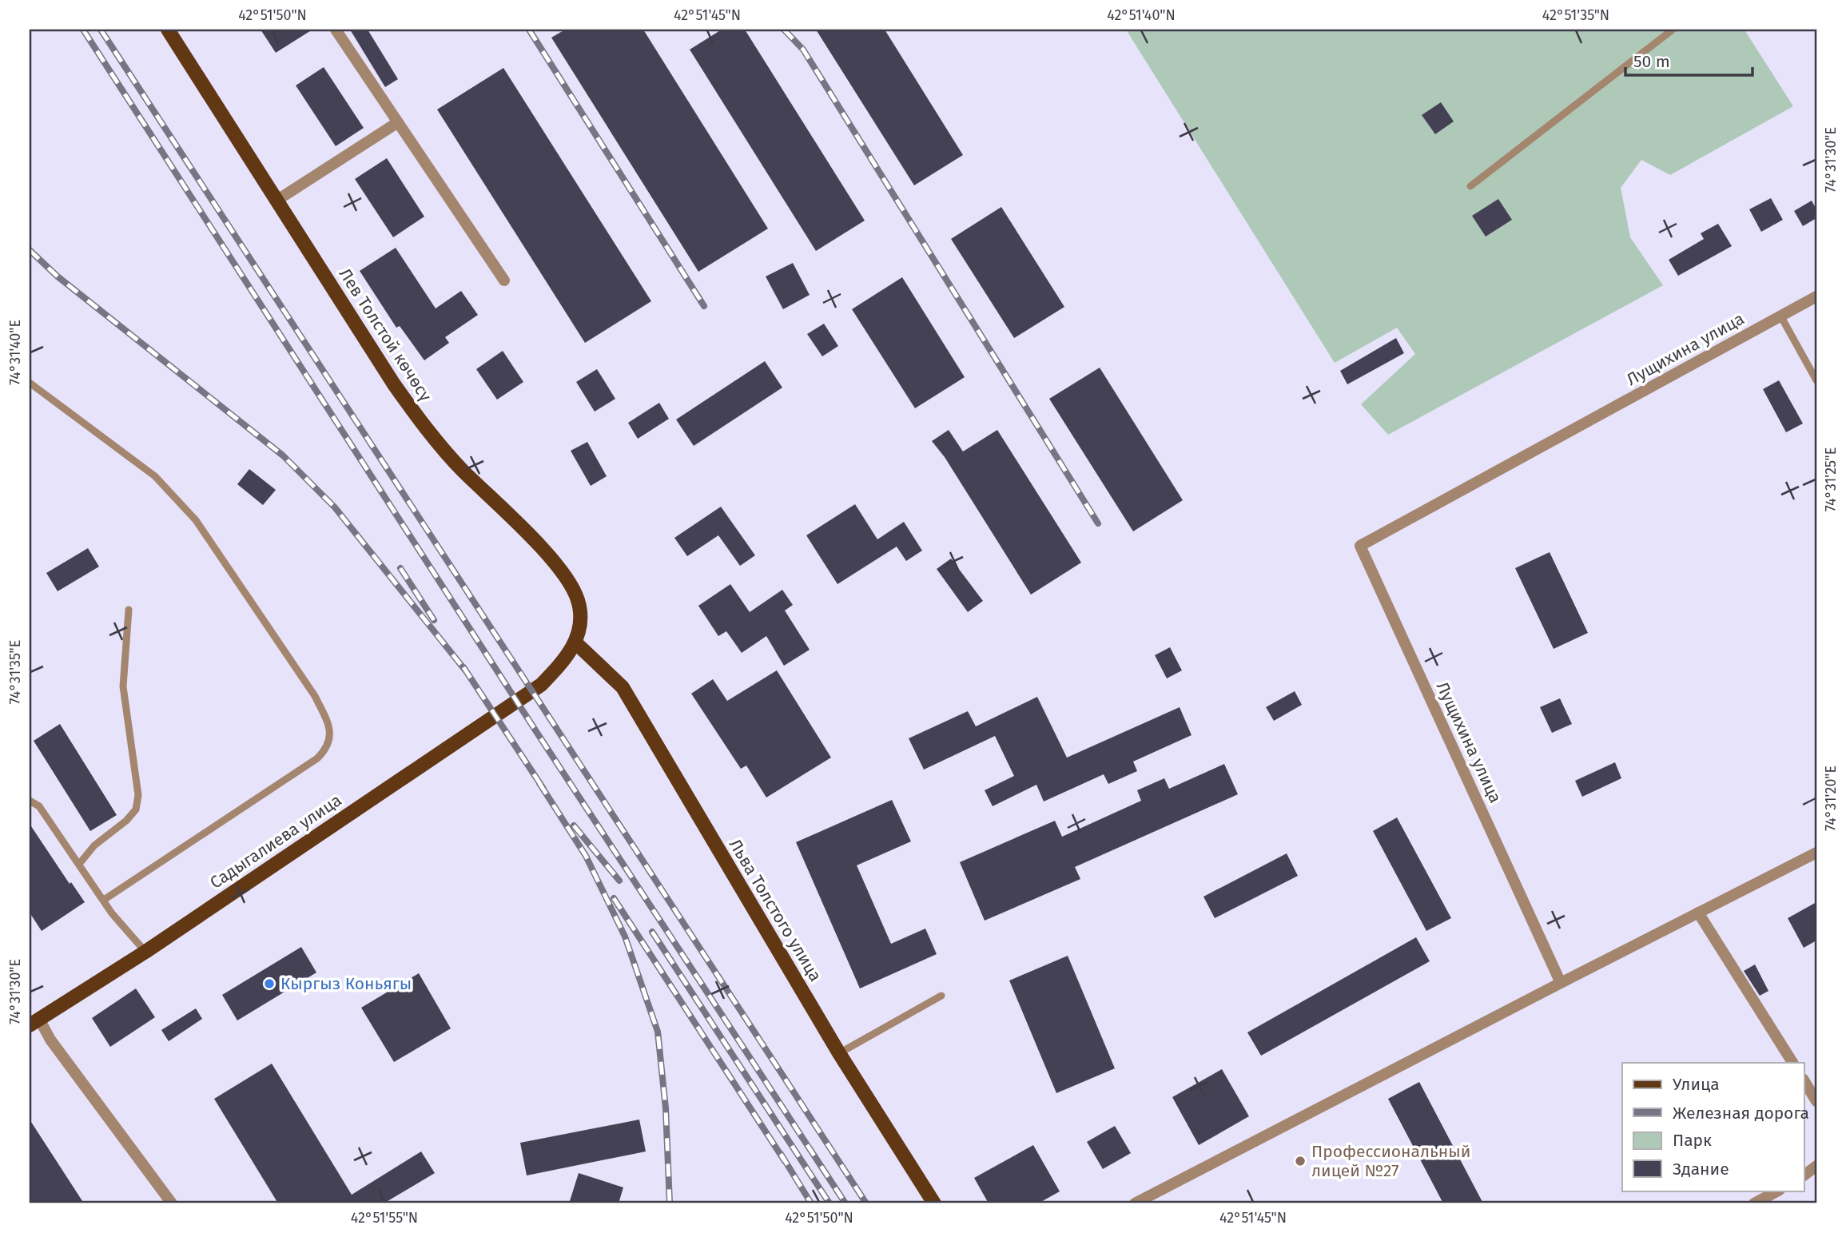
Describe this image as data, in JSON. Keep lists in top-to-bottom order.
{
  "streets": {
    "main road": ["Лев Толстой көчөсү", "Садыгалиева улица", "Льва Толстого улица"],
    "street": ["Лущихина улица"]
  },
  "crossings": [
    ["Лев Толстой көчөсү", "Садыгалиева улица"],
    ["Лев Толстой көчөсү", "Льва Толстого улица"],
    ["Садыгалиева улица", "Льва Толстого улица"]
  ],
  "places": ["Кыргыз Коньягы", "Профессиональный лицей №27"],
  "legend": [
    "Улица",
    "Железная дорога",
    "Парк",
    "Здание"
  ],
  "scale_bar": "50 m",
  "coordinates": [
    "42°51'50\"N",
    "42°51'45\"N",
    "42°51'40\"N",
    "42°51'35\"N",
    "74°31'30\"E",
    "74°31'40\"E",
    "74°31'25\"E",
    "74°31'35\"E",
    "74°31'20\"E",
    "42°51'55\"N"
  ]
}
